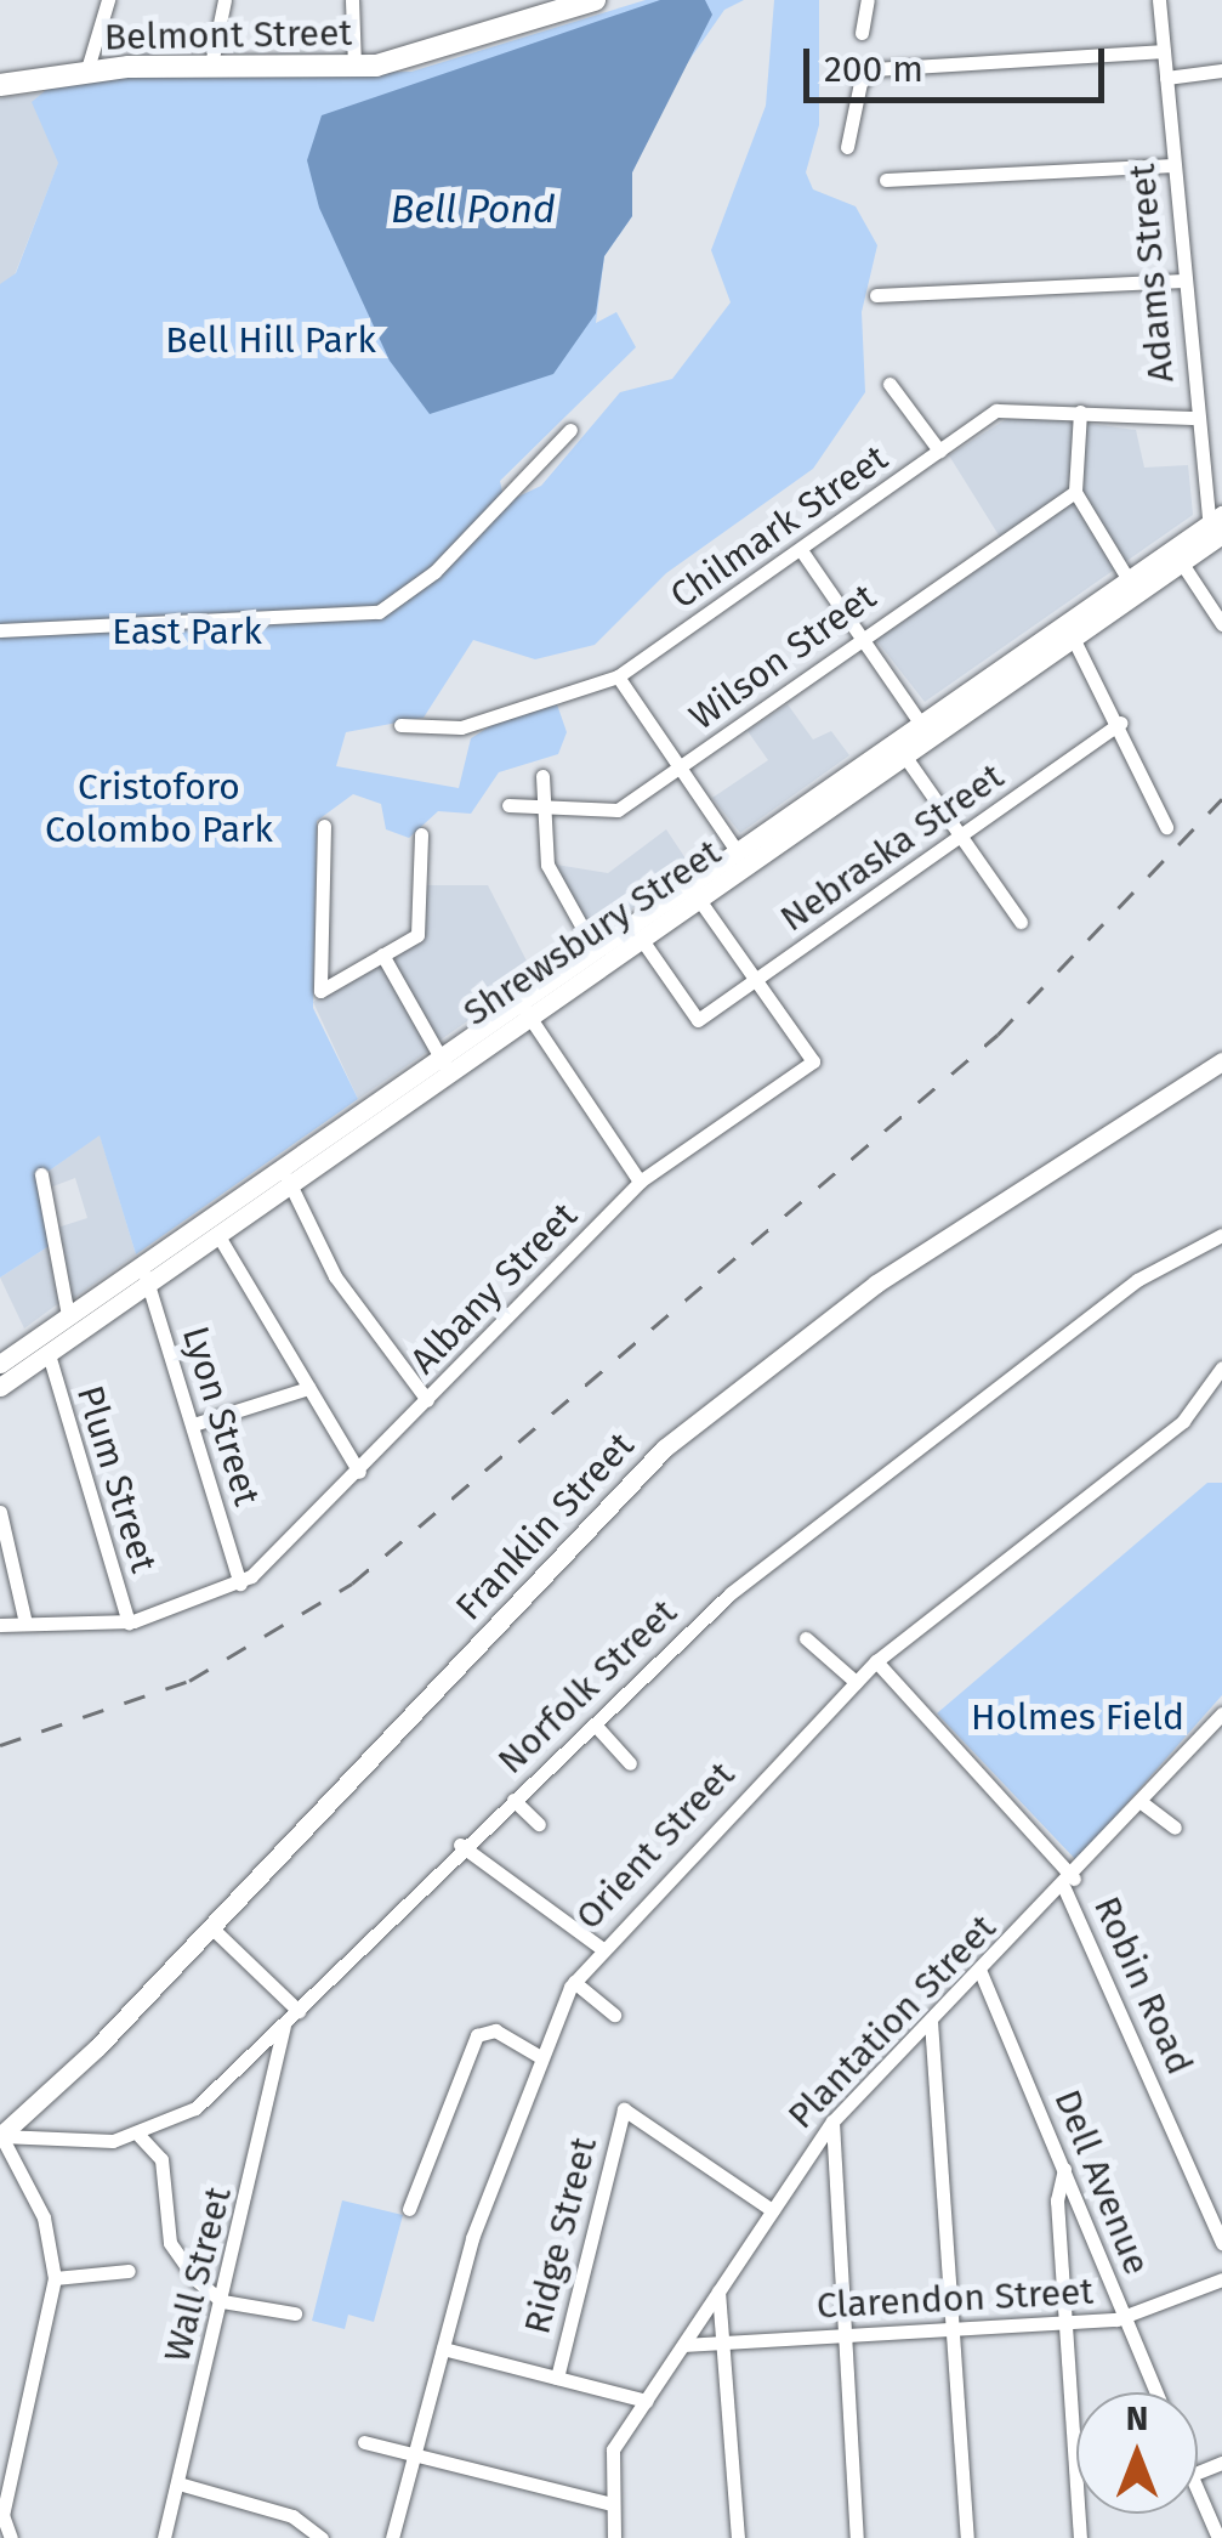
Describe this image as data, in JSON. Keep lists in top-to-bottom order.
{
  "streets": {
    "highway": ["Belmont Street"],
    "main road": ["Shrewsbury Street", "Franklin Street"],
    "street": [
      "Adams Street",
      "Chilmark Street",
      "Wilson Street",
      "Nebraska Street",
      "Albany Street",
      "Lyon Street",
      "Plum Street",
      "Norfolk Street",
      "Orient Street",
      "Robin Road",
      "Plantation Street",
      "Dell Avenue",
      "Ridge Street",
      "Wall Street",
      "Clarendon Street"
    ]
  },
  "crossings": [
    ["Adams Street", "Chilmark Street"],
    ["Adams Street", "Shrewsbury Street"],
    ["Nebraska Street", "Shrewsbury Street"],
    ["Nebraska Street", "Albany Street"],
    ["Shrewsbury Street", "Lyon Street"],
    ["Shrewsbury Street", "Plum Street"],
    ["Albany Street", "Lyon Street"],
    ["Franklin Street", "Norfolk Street"],
    ["Norfolk Street", "Wall Street"],
    ["Orient Street", "Robin Road"],
    ["Robin Road", "Plantation Street"],
    ["Plantation Street", "Dell Avenue"],
    ["Plantation Street", "Ridge Street"],
    ["Plantation Street", "Clarendon Street"],
    ["Dell Avenue", "Clarendon Street"]
  ],
  "water": ["Bell Pond"],
  "parks": [
    "Bell Hill Park",
    "East Park",
    "Cristoforo Colombo Park",
    "Holmes Field"
  ],
  "scale_bar": "200 m",
  "north": "top"
}
